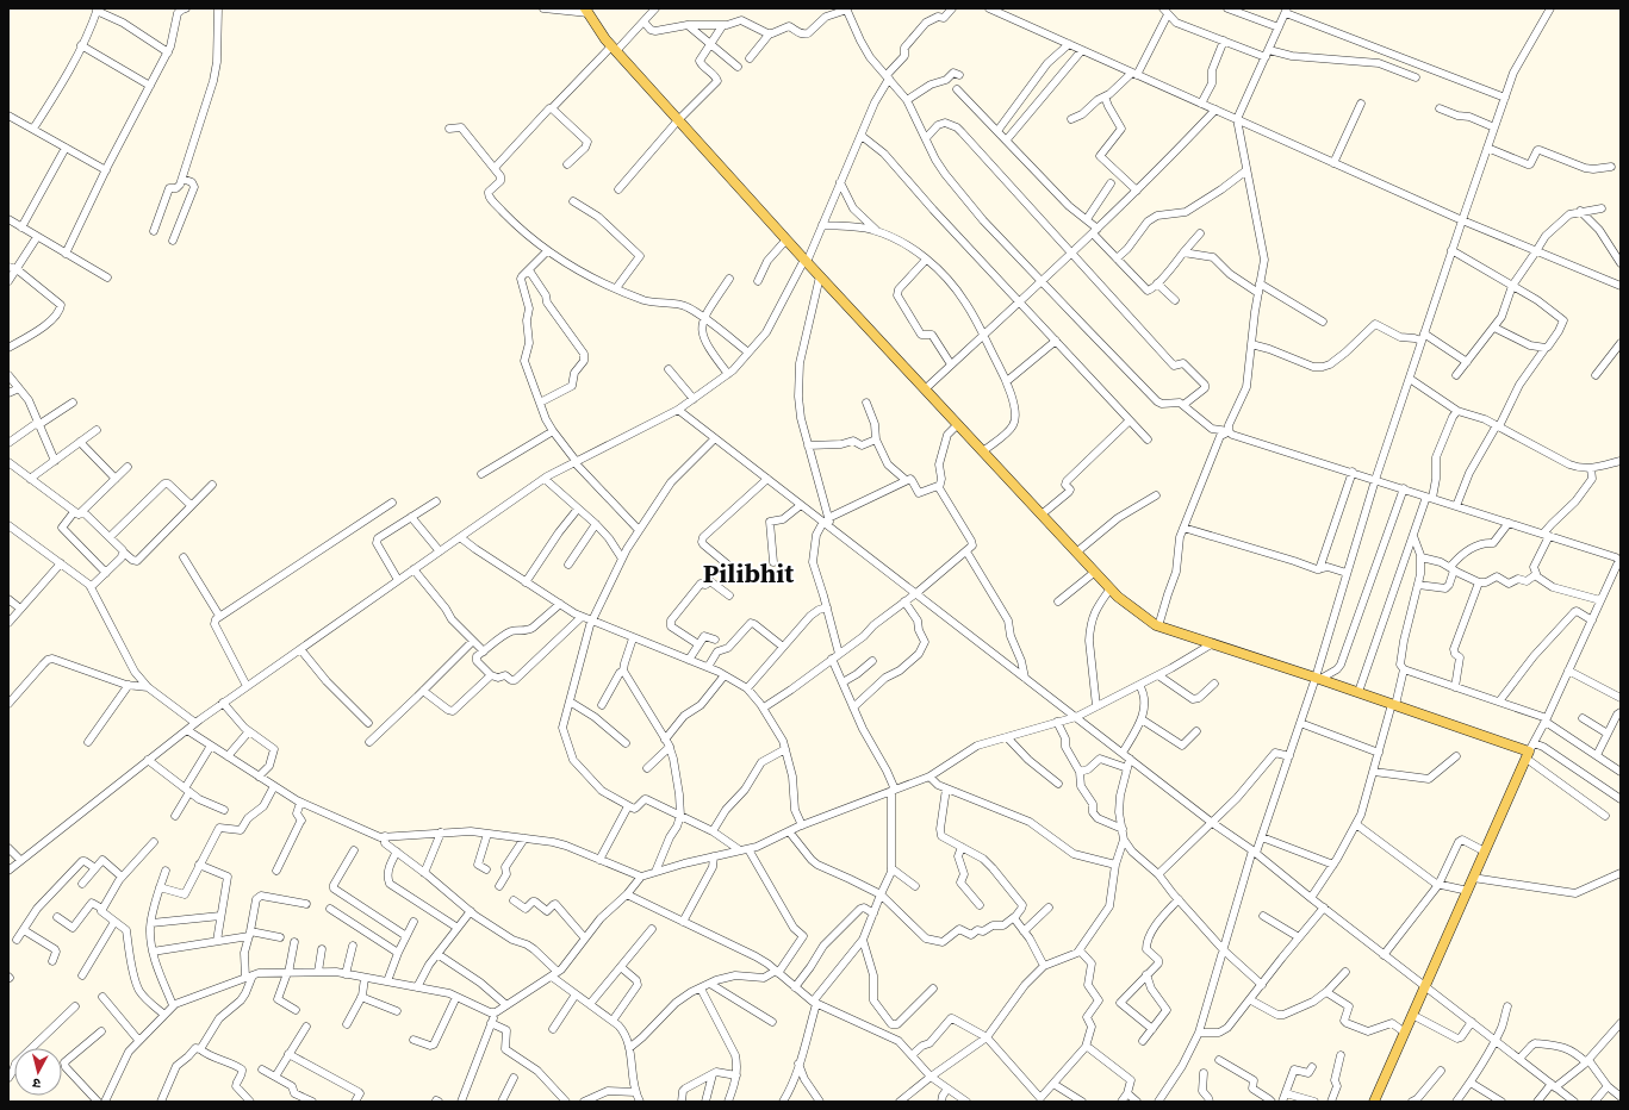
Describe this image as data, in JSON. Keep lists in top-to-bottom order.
{
  "districts": ["Pilibhit"],
  "north": "bottom"
}
